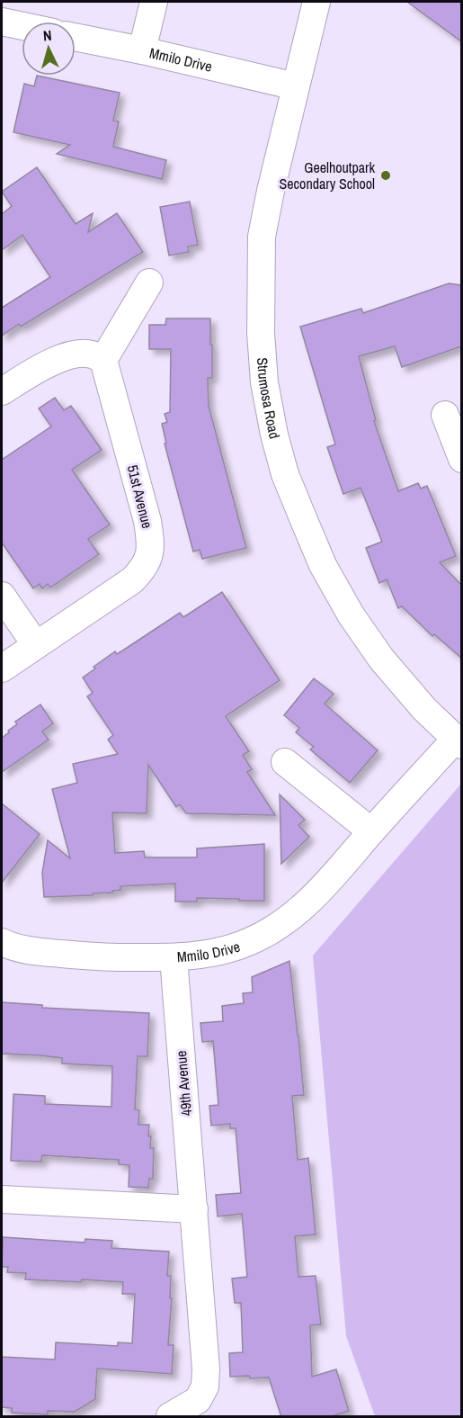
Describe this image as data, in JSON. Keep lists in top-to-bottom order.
{
  "streets": {
    "street": [
      "Mmilo Drive",
      "Strumosa Road",
      "51st Avenue",
      "49th Avenue"
    ]
  },
  "crossings": [
    ["Mmilo Drive", "Strumosa Road"],
    ["Mmilo Drive", "49th Avenue"]
  ],
  "places": ["Geelhoutpark Secondary School"],
  "north": "top"
}
